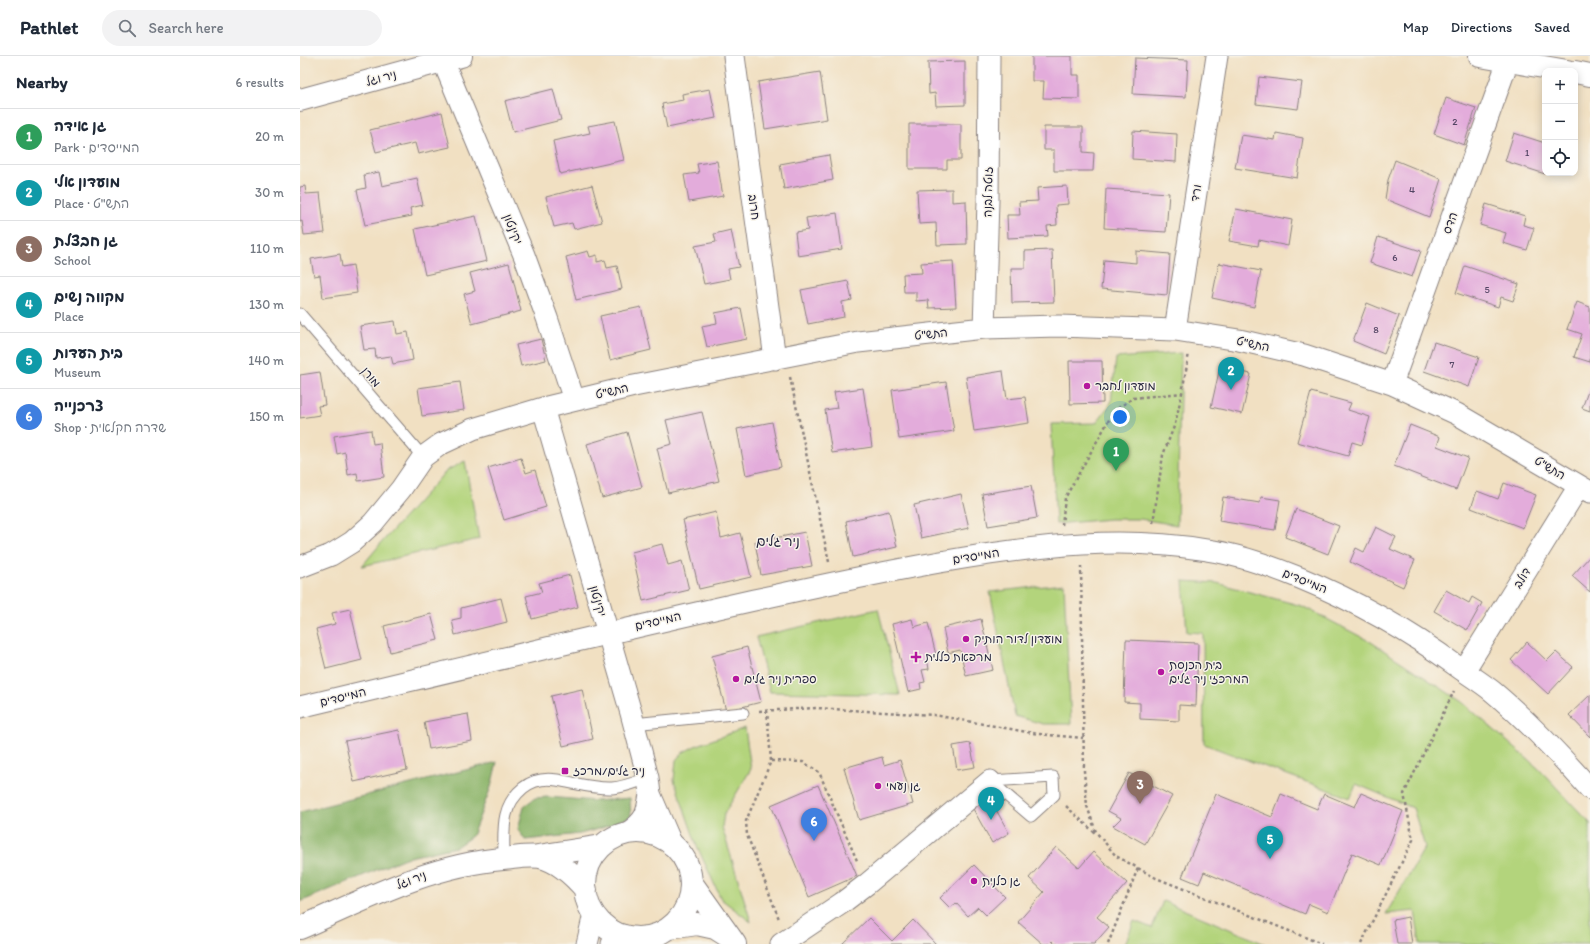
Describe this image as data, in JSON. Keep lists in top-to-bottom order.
{
  "streets": {
    "street": [
      "ניר וגל",
      "זוטה לבנה",
      "ורד",
      "חרוב",
      "הדס",
      "יקינטון",
      "התש\"ט",
      "המייסדים",
      "דולב"
    ],
    "lane": ["מורן"]
  },
  "crossings": [
    ["ניר וגל", "יקינטון"],
    ["זוטה לבנה", "התש\"ט"],
    ["ורד", "התש\"ט"],
    ["חרוב", "התש\"ט"],
    ["הדס", "התש\"ט"],
    ["יקינטון", "התש\"ט"],
    ["יקינטון", "המייסדים"],
    ["התש\"ט", "מורן"],
    ["התש\"ט", "דולב"],
    ["המייסדים", "דולב"]
  ],
  "districts": ["ניר גלים"],
  "places": {
    "other": [
      "מועדון לחבר",
      "מועדון לדור הותיק",
      "בית הכנסת המרכזי ניר גלים",
      "ספרית ניר גלים",
      "גן נעמי",
      "גן כלנית"
    ],
    "health": ["מרפאת כללית"],
    "transit": ["ניר גלים/מרכז"]
  },
  "house_numbers": [
    "2",
    "1",
    "4",
    "6",
    "5",
    "8",
    "7"
  ],
  "page": {
    "header": "Pathlet",
    "search": "Search here",
    "nav": ["Map", "Directions", "Saved"],
    "heading": ["Nearby", "6 results"],
    "map_buttons": ["+", "−"],
    "list": [
      {
        "mark": "1",
        "name": "גן אידה",
        "note": "Park · המייסדים",
        "value": "20 m"
      },
      {
        "mark": "2",
        "name": "מועדון אלי",
        "note": "Place · התש\"ט",
        "value": "30 m"
      },
      {
        "mark": "3",
        "name": "גן חבצלת",
        "note": "School",
        "value": "110 m"
      },
      {
        "mark": "4",
        "name": "מקווה נשים",
        "note": "Place",
        "value": "130 m"
      },
      {
        "mark": "5",
        "name": "בית העדות",
        "note": "Museum",
        "value": "140 m"
      },
      {
        "mark": "6",
        "name": "צרכנייה",
        "note": "Shop · שדרה חקלאית",
        "value": "150 m"
      }
    ],
    "pins": [
      "2",
      "1",
      "3",
      "4",
      "6",
      "5"
    ]
  }
}
